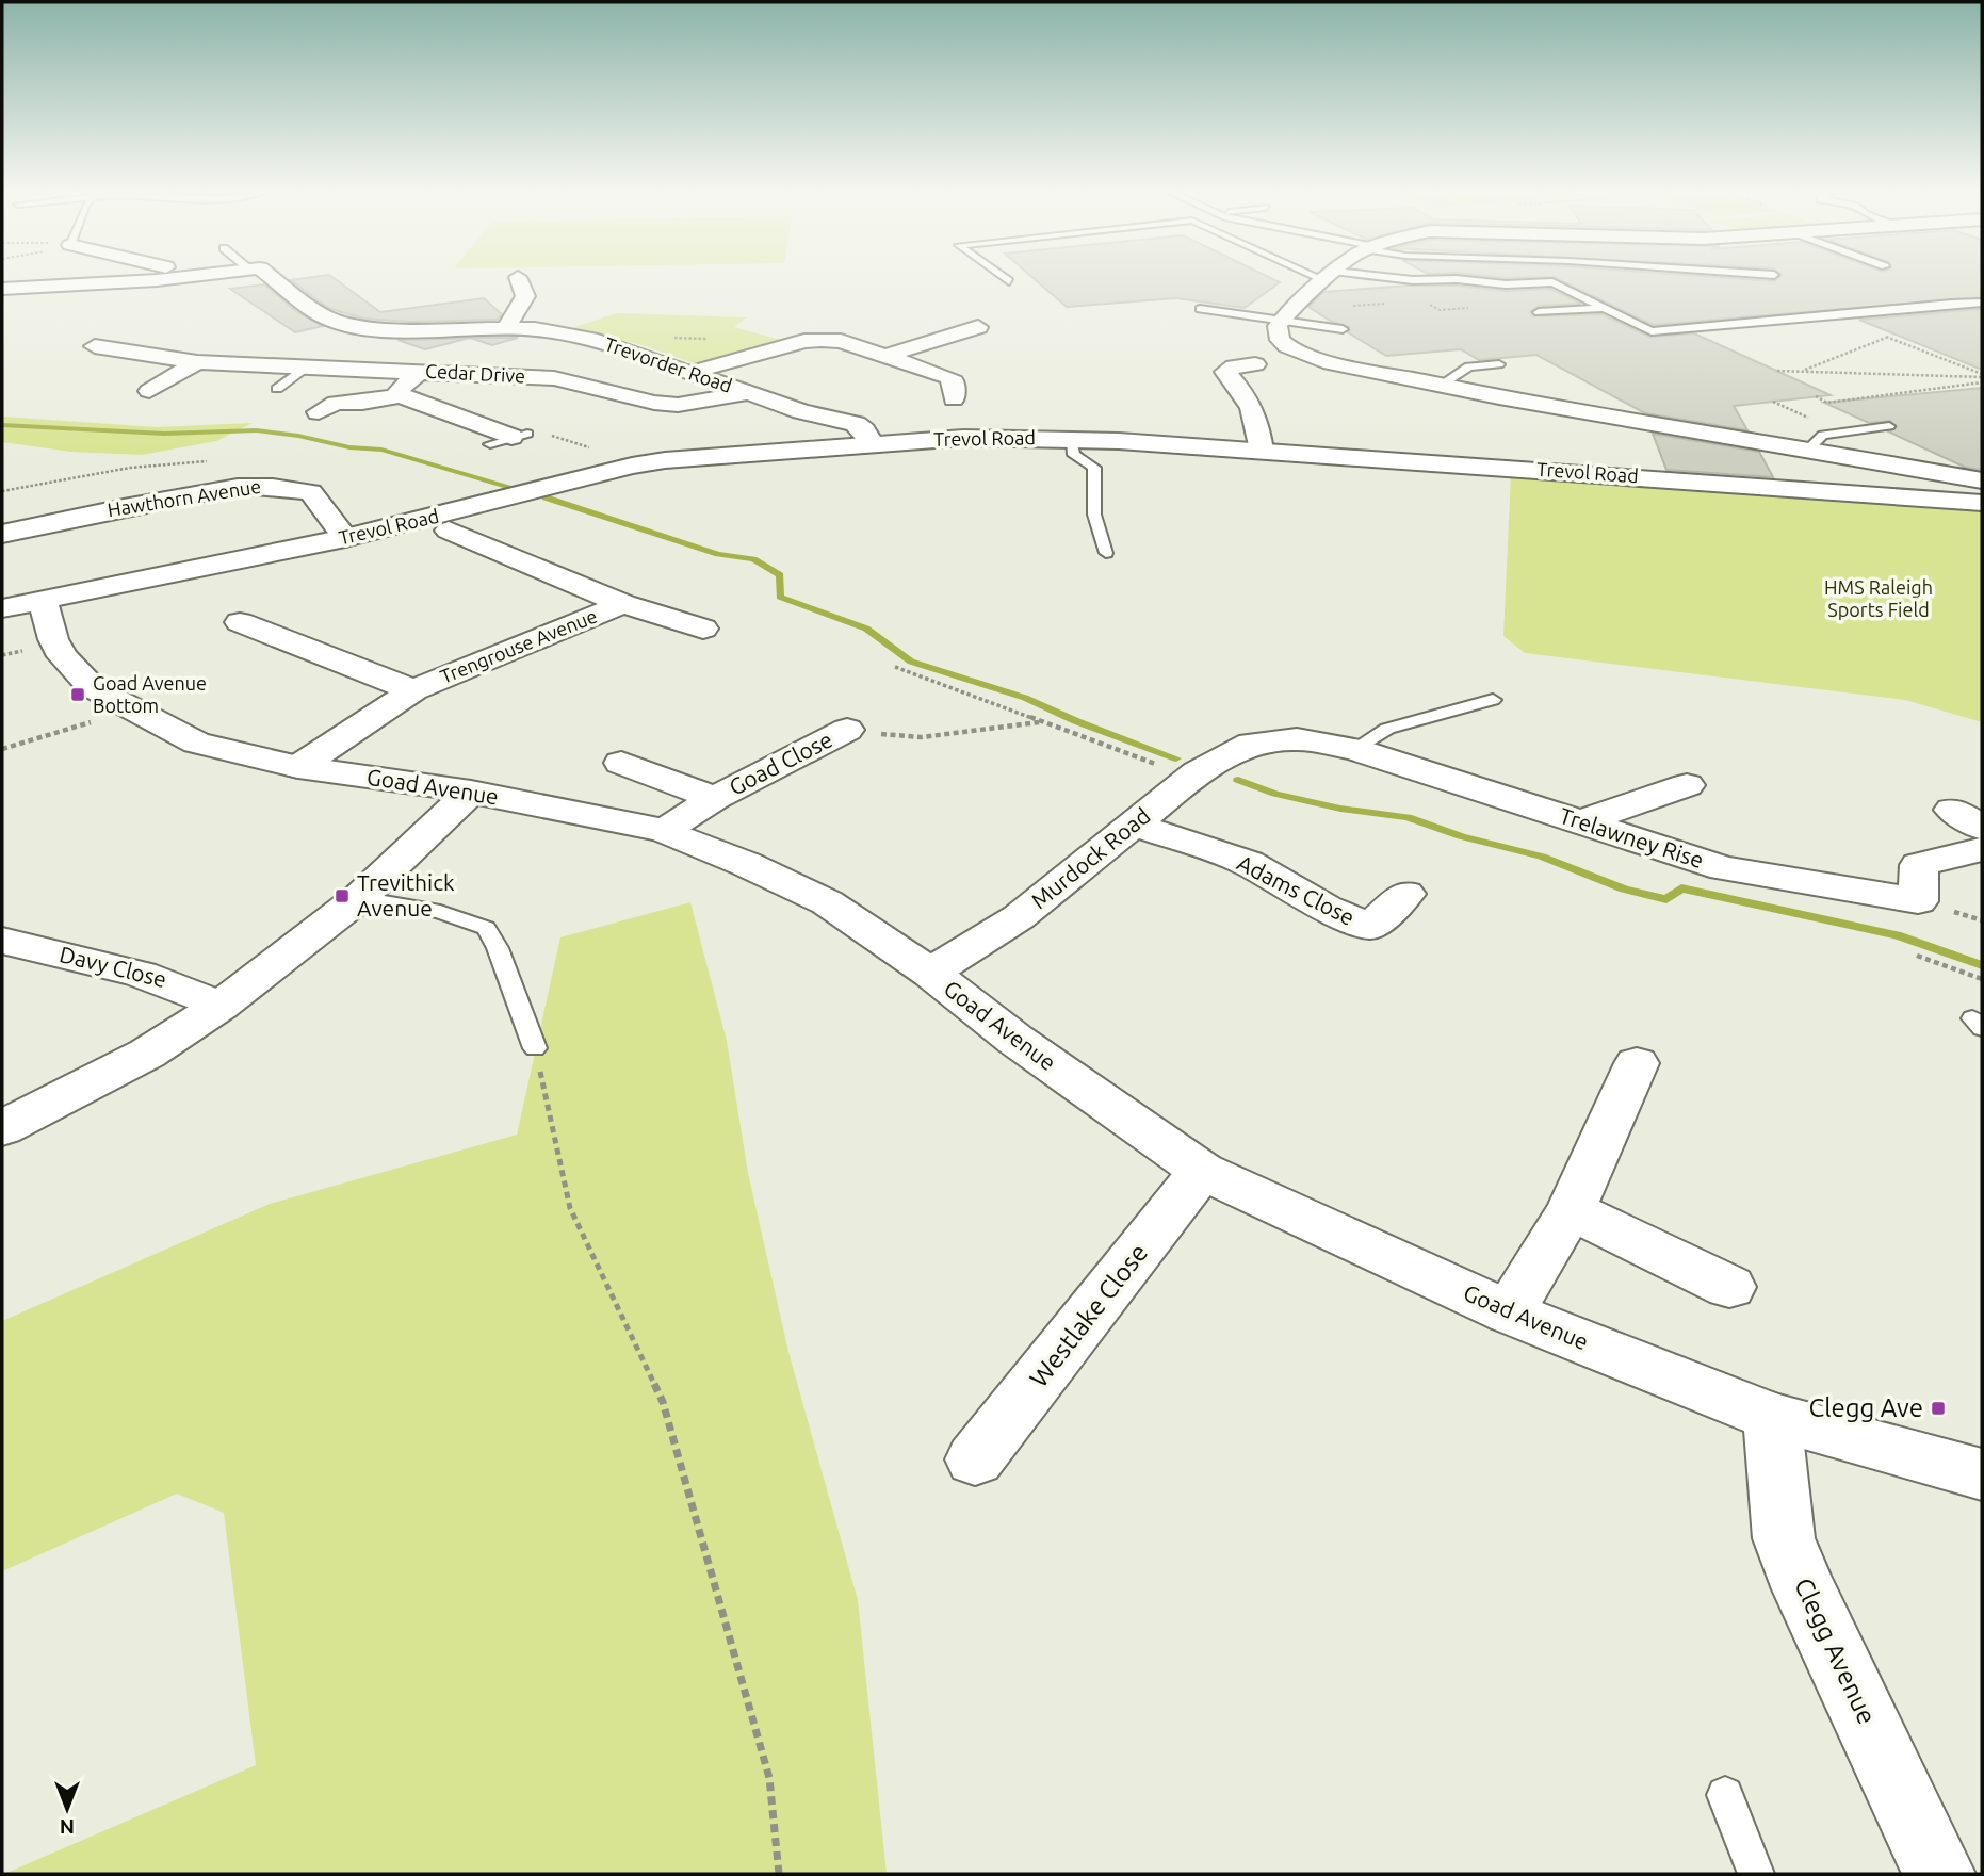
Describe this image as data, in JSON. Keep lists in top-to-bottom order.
{
  "streets": {
    "street": [
      "Trevorder Road",
      "Cedar Drive",
      "Trevol Road",
      "Hawthorn Avenue",
      "Trengrouse Avenue",
      "Goad Close",
      "Goad Avenue",
      "Trelawney Rise",
      "Murdock Road",
      "Adams Close",
      "Davy Close",
      "Westlake Close",
      "Clegg Avenue"
    ]
  },
  "crossings": [
    ["Trevorder Road", "Cedar Drive"],
    ["Trevorder Road", "Trevol Road"],
    ["Trevol Road", "Hawthorn Avenue"],
    ["Trevol Road", "Goad Avenue"],
    ["Trengrouse Avenue", "Goad Avenue"],
    ["Goad Close", "Goad Avenue"],
    ["Goad Avenue", "Murdock Road"],
    ["Goad Avenue", "Westlake Close"],
    ["Goad Avenue", "Clegg Avenue"],
    ["Trelawney Rise", "Murdock Road"],
    ["Murdock Road", "Adams Close"]
  ],
  "parks": ["HMS Raleigh Sports Field"],
  "places": {
    "transit": ["Goad Avenue Bottom", "Trevithick Avenue", "Clegg Ave"]
  },
  "north": "bottom"
}
